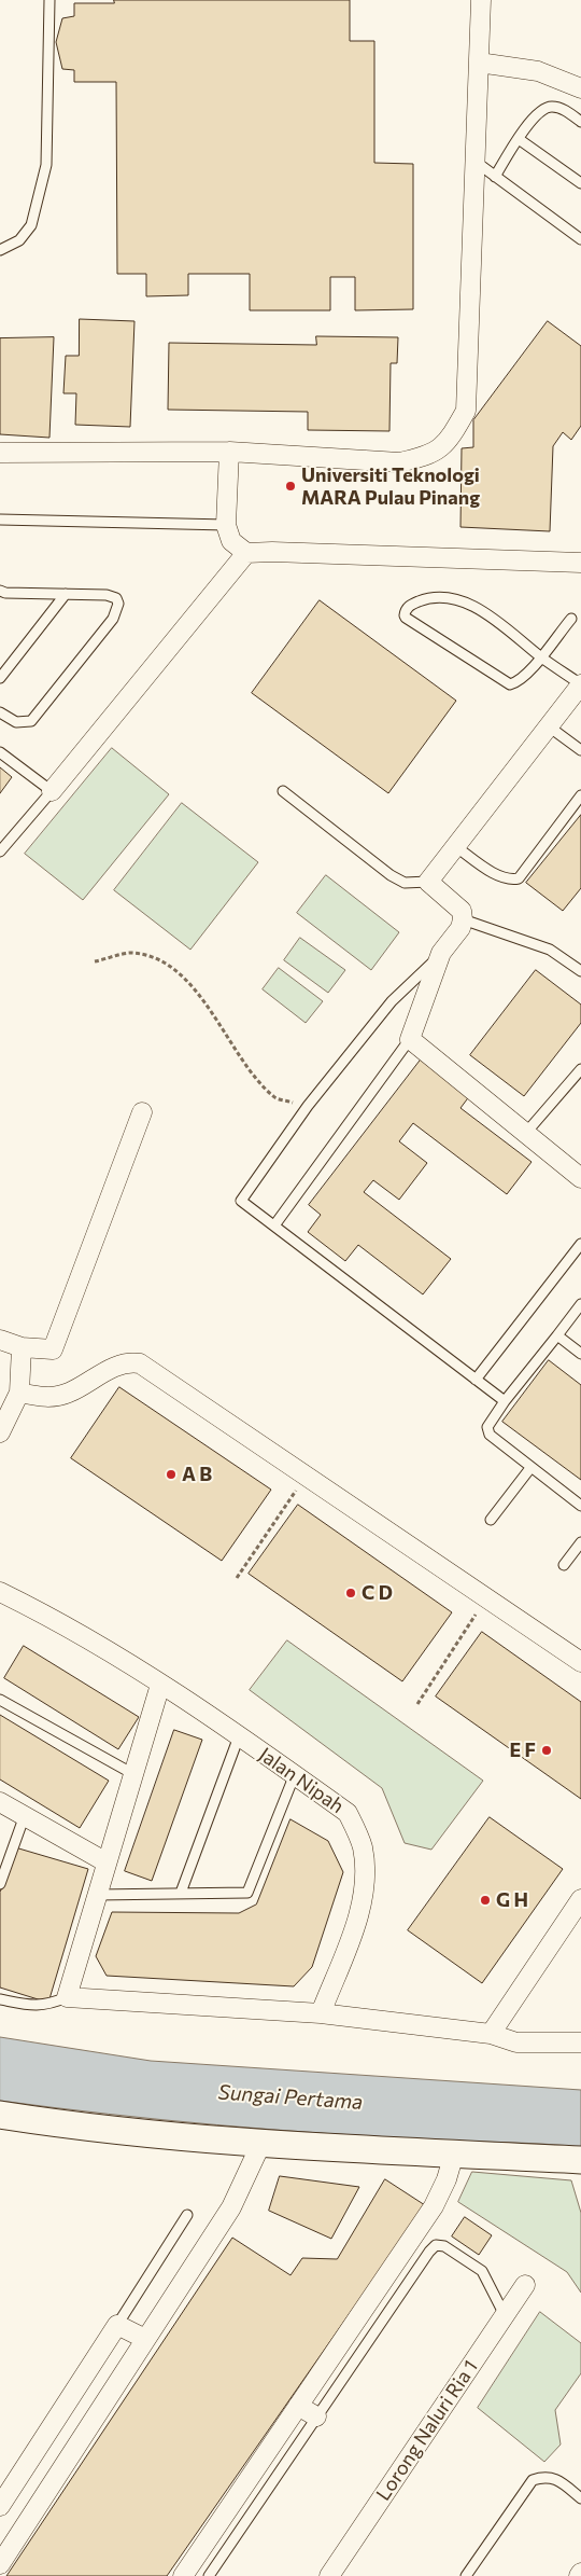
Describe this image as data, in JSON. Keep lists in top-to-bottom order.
{
  "streets": {
    "street": ["Jalan Nipah", "Lorong Naluri Ria 1"]
  },
  "water": ["Sungai Pertama"],
  "places": [
    "Universiti Teknologi MARA Pulau Pinang",
    "A B",
    "C D",
    "E F",
    "G H"
  ]
}
